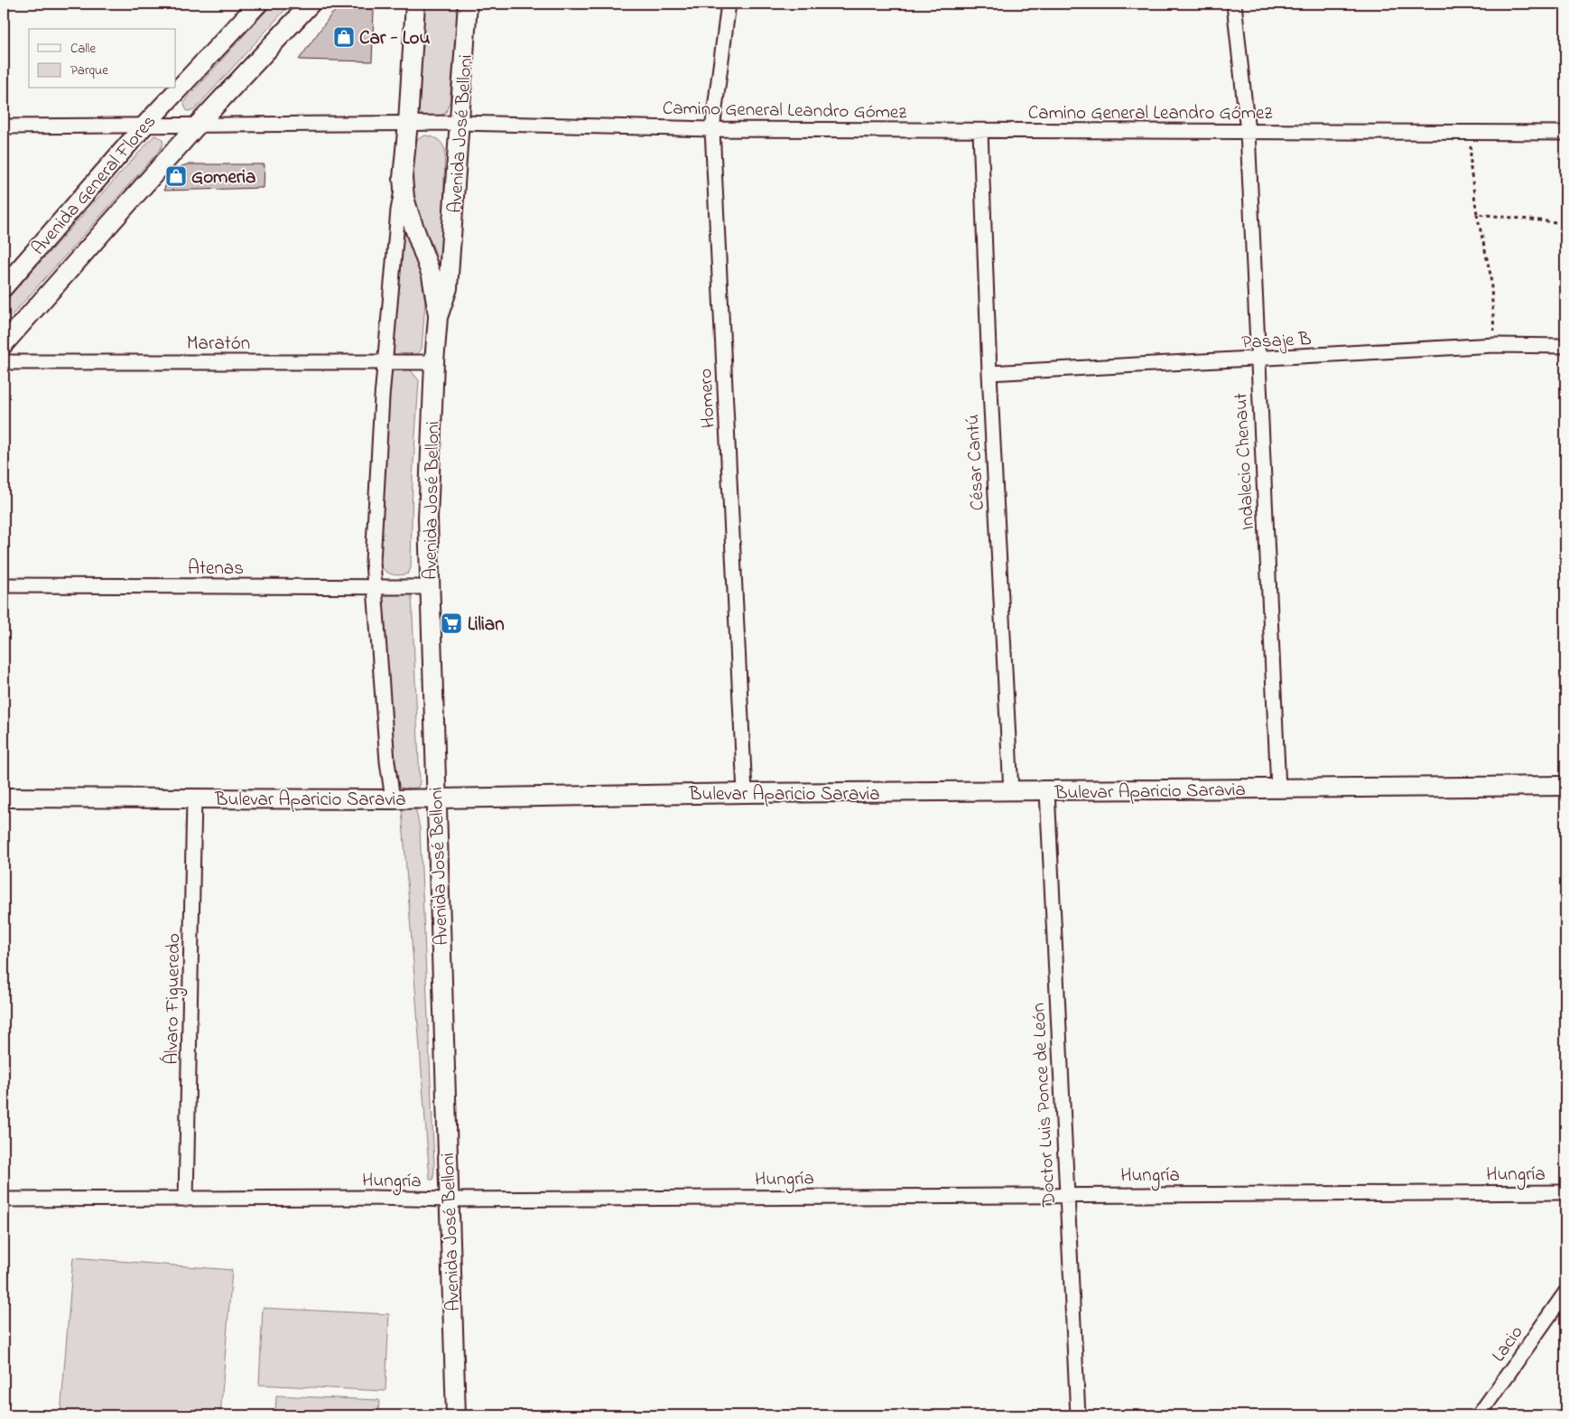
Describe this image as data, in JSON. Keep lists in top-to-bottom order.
{
  "streets": {
    "main road": ["Avenida José Belloni", "Avenida General Flores", "Bulevar Aparicio Saravia"],
    "street": [
      "Camino General Leandro Gómez",
      "Pasaje B",
      "Maratón",
      "Homero",
      "Indalecio Chenaut",
      "César Cantú",
      "Atenas",
      "Álvaro Figueredo",
      "Doctor Luis Ponce de León",
      "Hungría",
      "Lacio"
    ]
  },
  "crossings": [
    ["Camino General Leandro Gómez", "Avenida José Belloni"],
    ["Camino General Leandro Gómez", "Avenida General Flores"],
    ["Camino General Leandro Gómez", "Homero"],
    ["Camino General Leandro Gómez", "Indalecio Chenaut"],
    ["Camino General Leandro Gómez", "César Cantú"],
    ["Avenida José Belloni", "Maratón"],
    ["Avenida José Belloni", "Atenas"],
    ["Avenida José Belloni", "Bulevar Aparicio Saravia"],
    ["Avenida José Belloni", "Hungría"],
    ["Pasaje B", "Indalecio Chenaut"],
    ["Pasaje B", "César Cantú"],
    ["Homero", "Bulevar Aparicio Saravia"],
    ["Indalecio Chenaut", "Bulevar Aparicio Saravia"],
    ["César Cantú", "Bulevar Aparicio Saravia"],
    ["Bulevar Aparicio Saravia", "Álvaro Figueredo"],
    ["Bulevar Aparicio Saravia", "Doctor Luis Ponce de León"],
    ["Álvaro Figueredo", "Hungría"],
    ["Doctor Luis Ponce de León", "Hungría"]
  ],
  "places": {
    "shop": ["Car - Lou", "Gomeria"],
    "supermarket": ["Lilian"]
  },
  "legend": ["Calle", "Parque"]
}
